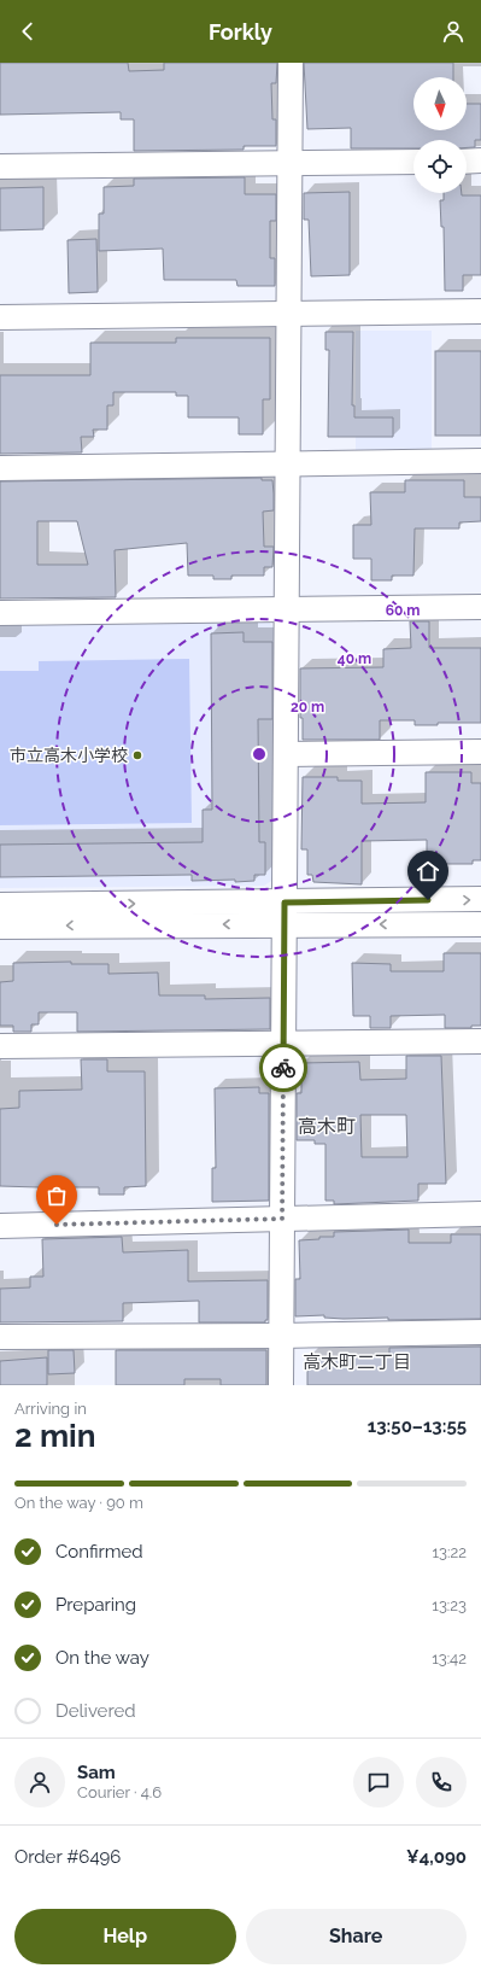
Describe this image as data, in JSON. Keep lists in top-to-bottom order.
{
  "districts": ["高木町", "高木町二丁目"],
  "places": ["市立高木小学校"],
  "north": "bottom",
  "page": {
    "header": "Forkly",
    "heading": ["2 min", "Arriving in", "13:50–13:55"],
    "panel": [
      "Sam",
      "Courier · 4.6",
      "Order #6496",
      "¥4,090"
    ],
    "bar": "On the way · 90 m",
    "list": [
      ["Confirmed", "13:22"],
      ["Preparing", "13:23"],
      ["On the way", "13:42"],
      "Delivered"
    ],
    "buttons": ["Help", "Share"]
  },
  "rings": ["60 m", "40 m", "20 m"]
}
